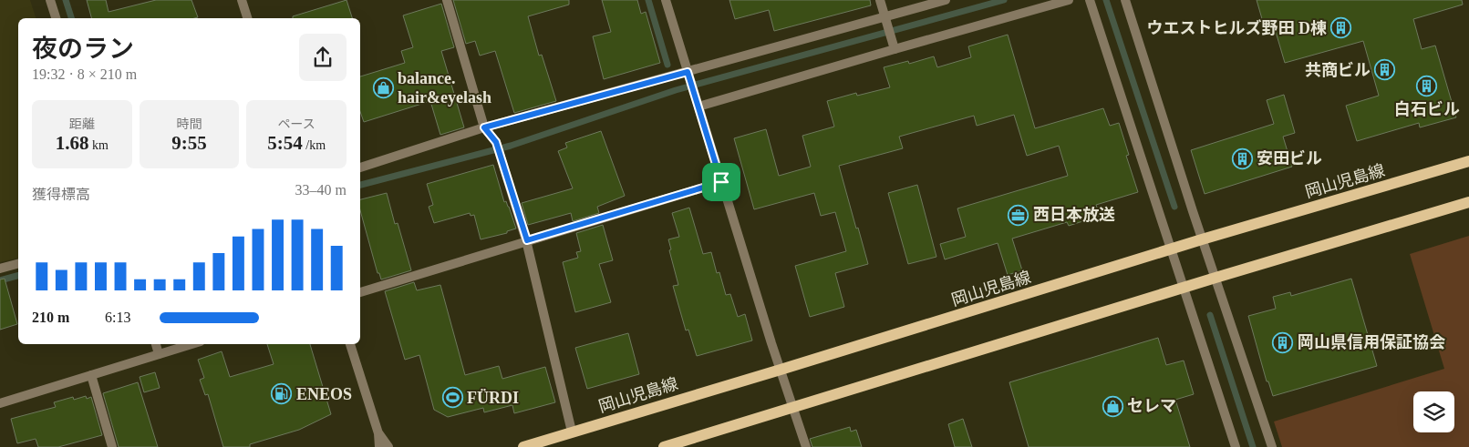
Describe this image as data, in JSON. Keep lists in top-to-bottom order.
{
  "streets": {
    "main road": ["岡山児島線"]
  },
  "places": {
    "building": [
      "ウエストヒルズ野田 D棟",
      "共商ビル",
      "白石ビル",
      "安田ビル",
      "岡山県信用保証協会"
    ],
    "shop": ["balance. hair&eyelash", "セレマ"],
    "office": ["西日本放送"],
    "fuel station": ["ENEOS"],
    "sports": ["FÜRDI"]
  },
  "page": {
    "heading": ["夜のラン", "19:32 · 8 × 210 m"],
    "stats": [
      ["距離", "1.68 km"],
      ["時間", "9:55"],
      ["ペース", "5:54 /km"]
    ],
    "chart": ["獲得標高", "33–40 m"],
    "list": [
      {
        "name": "210 m",
        "note": "6:13"
      }
    ]
  }
}
